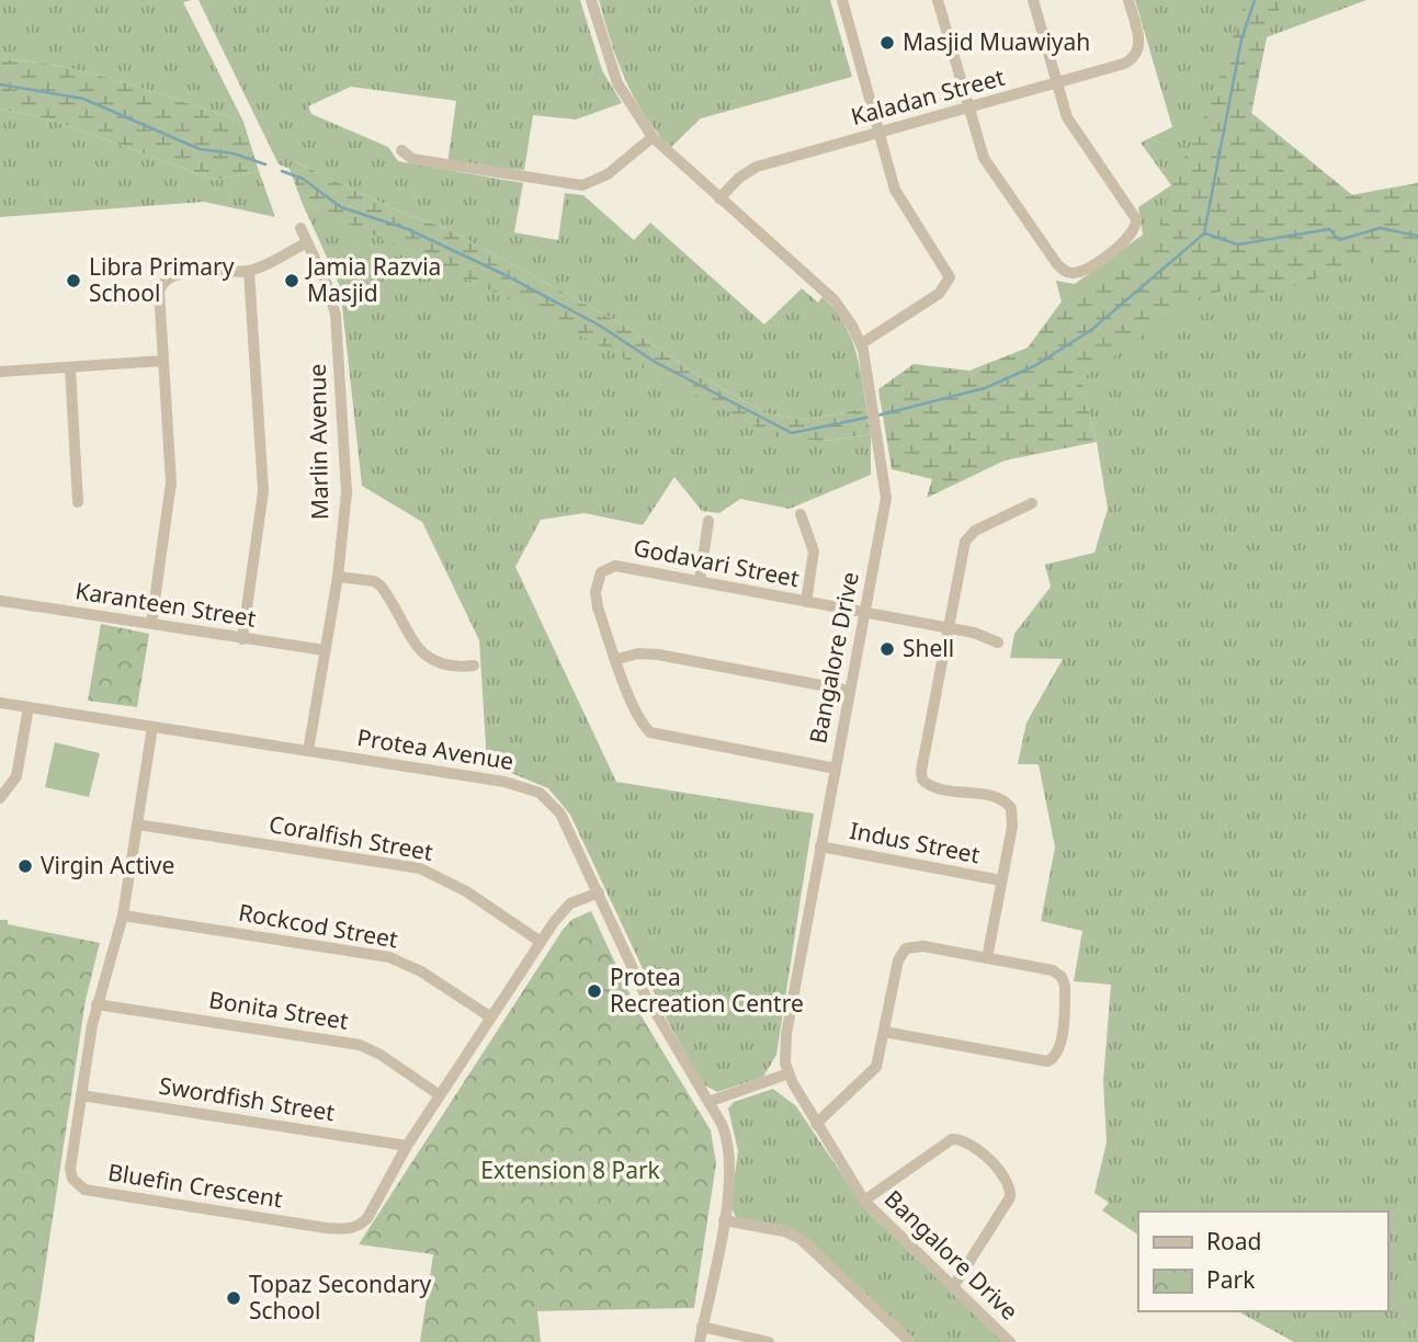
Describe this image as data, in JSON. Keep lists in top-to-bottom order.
{
  "streets": {
    "street": [
      "Kaladan Street",
      "Marlin Avenue",
      "Godavari Street",
      "Karanteen Street",
      "Bangalore Drive",
      "Protea Avenue",
      "Coralfish Street",
      "Indus Street",
      "Rockcod Street",
      "Bonita Street",
      "Swordfish Street",
      "Bluefin Crescent"
    ]
  },
  "crossings": [
    ["Kaladan Street", "Bangalore Drive"],
    ["Marlin Avenue", "Karanteen Street"],
    ["Marlin Avenue", "Protea Avenue"],
    ["Godavari Street", "Bangalore Drive"],
    ["Bangalore Drive", "Indus Street"],
    ["Protea Avenue", "Bluefin Crescent"],
    ["Coralfish Street", "Bluefin Crescent"],
    ["Rockcod Street", "Bluefin Crescent"],
    ["Bonita Street", "Bluefin Crescent"],
    ["Swordfish Street", "Bluefin Crescent"]
  ],
  "parks": ["Extension 8 Park"],
  "places": [
    "Masjid Muawiyah",
    "Libra Primary School",
    "Jamia Razvia Masjid",
    "Shell",
    "Virgin Active",
    "Protea Recreation Centre",
    "Topaz Secondary School"
  ],
  "legend": ["Road", "Park"]
}
